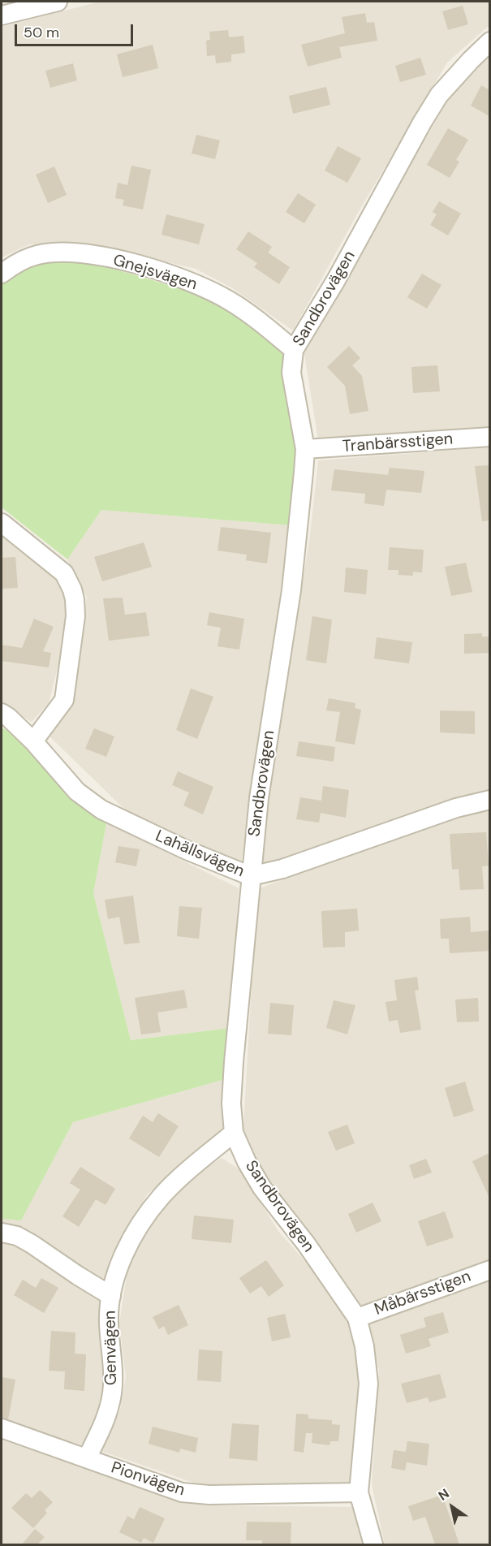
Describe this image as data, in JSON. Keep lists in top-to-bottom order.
{
  "streets": {
    "street": [
      "Gnejsvägen",
      "Sandbrovägen",
      "Tranbärsstigen",
      "Lahällsvägen",
      "Måbärsstigen",
      "Genvägen",
      "Pionvägen"
    ]
  },
  "crossings": [
    ["Gnejsvägen", "Sandbrovägen"],
    ["Sandbrovägen", "Tranbärsstigen"],
    ["Sandbrovägen", "Lahällsvägen"],
    ["Sandbrovägen", "Måbärsstigen"],
    ["Sandbrovägen", "Genvägen"],
    ["Sandbrovägen", "Pionvägen"],
    ["Genvägen", "Pionvägen"]
  ],
  "scale_bar": "50 m",
  "north": "top left"
}
